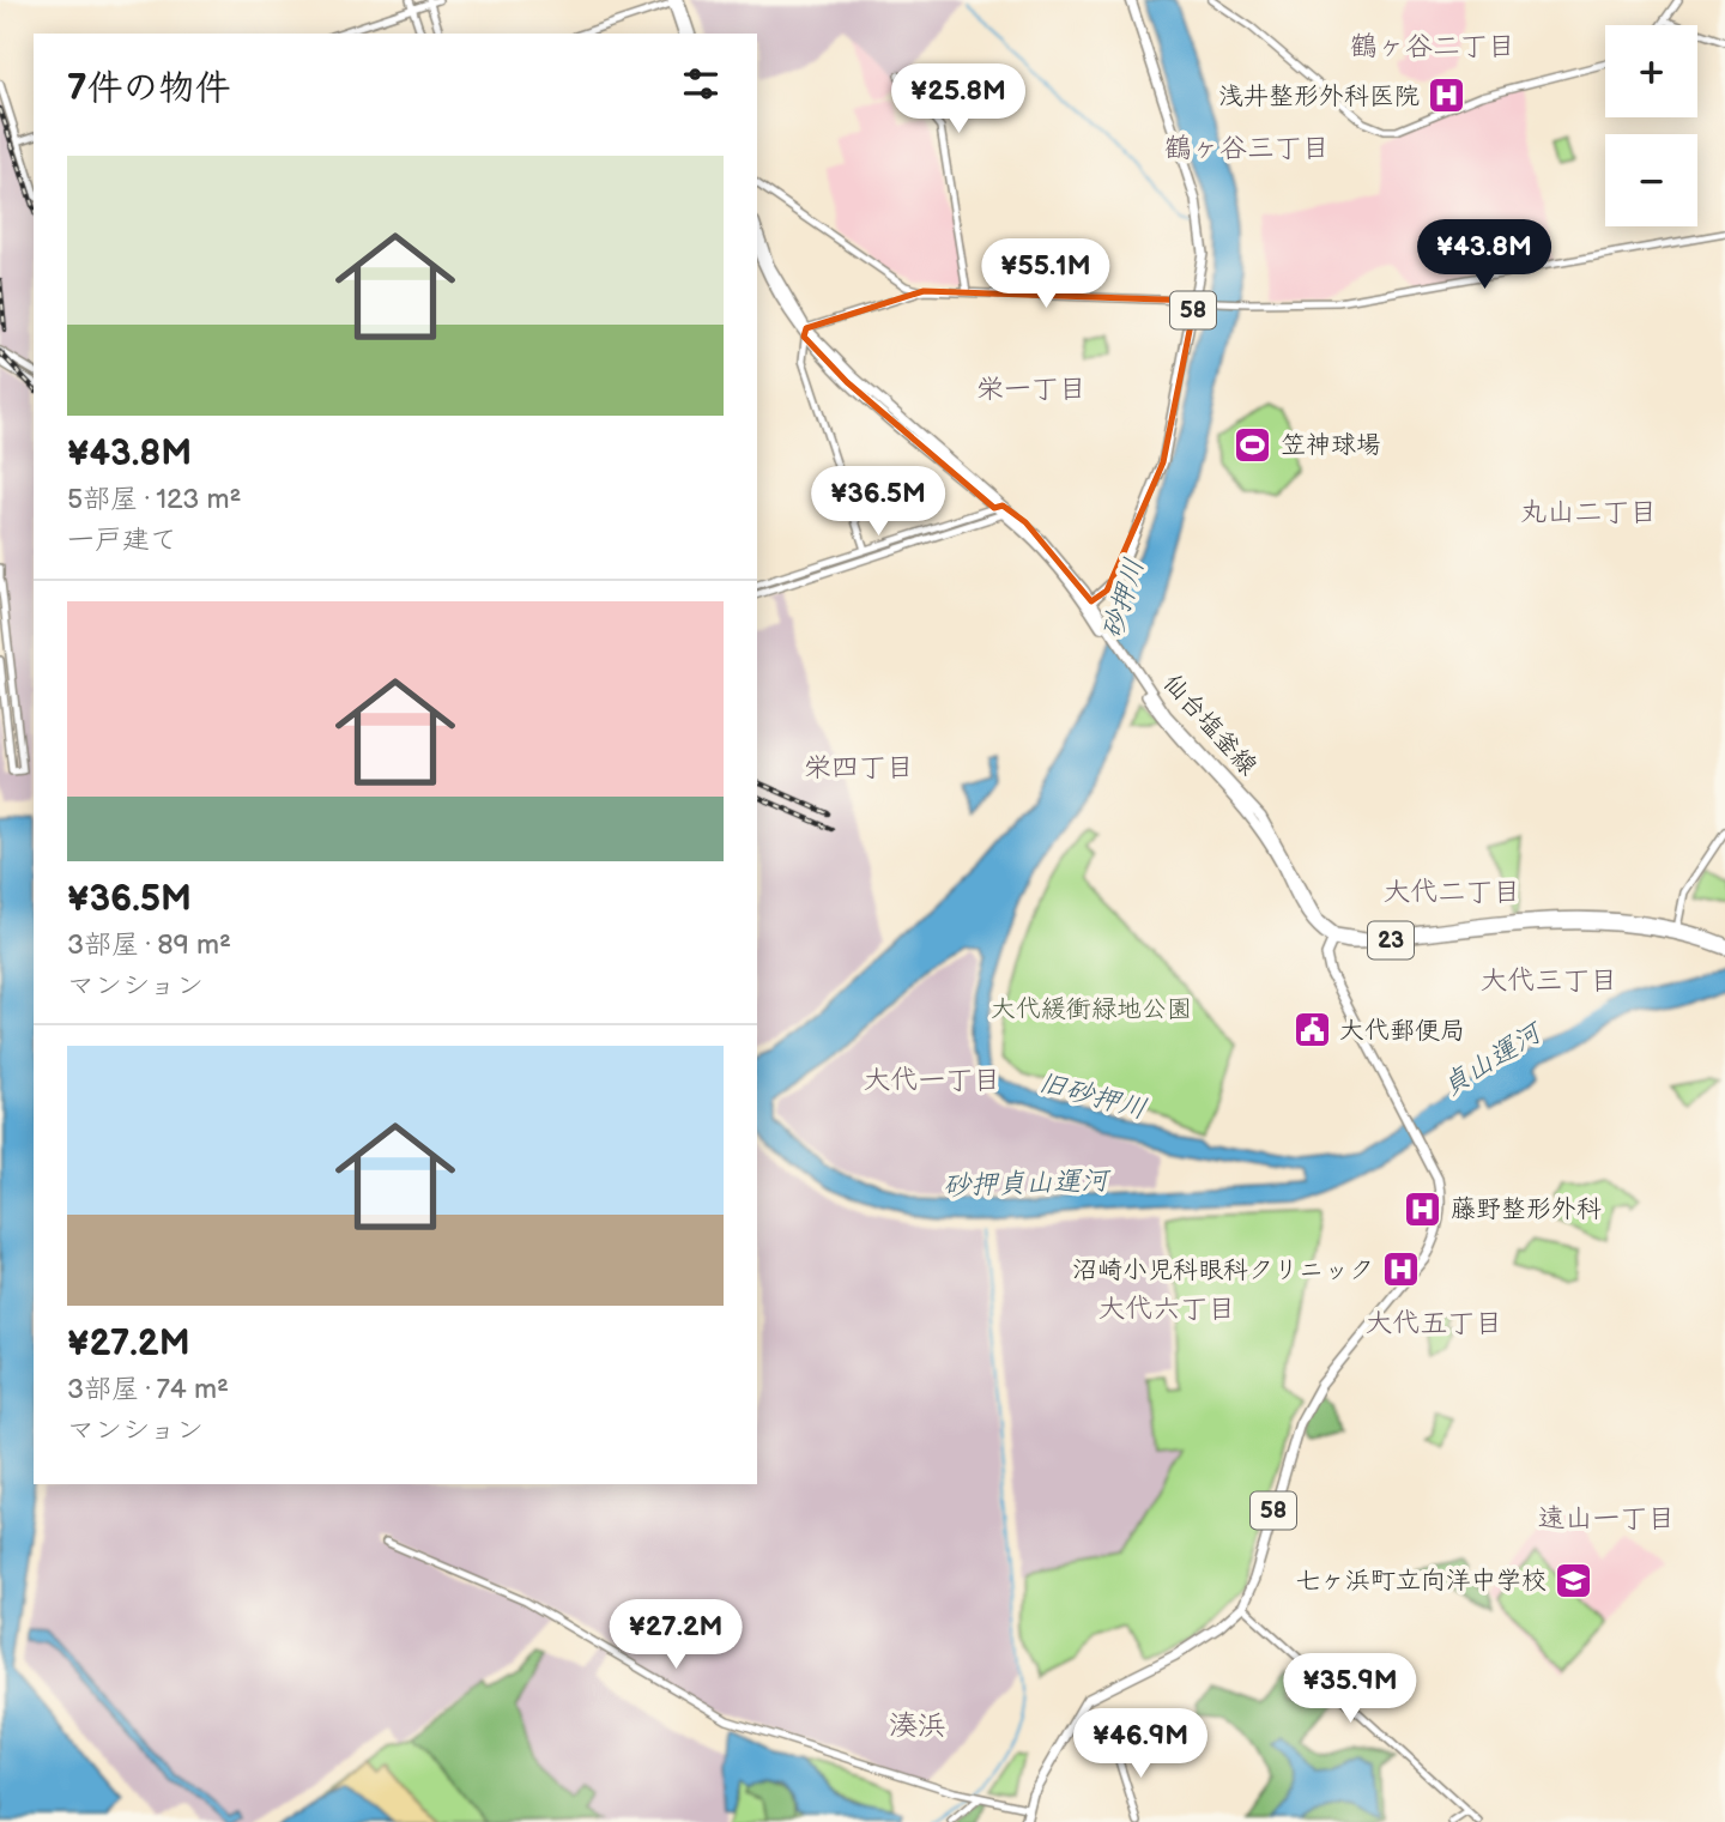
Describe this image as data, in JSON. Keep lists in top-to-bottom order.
{
  "streets": {
    "main road": ["58", "仙台塩釜線", "23"]
  },
  "crossings": [
    ["58", "仙台塩釜線"],
    ["58", "23"],
    ["仙台塩釜線", "23"]
  ],
  "districts": [
    "鶴ヶ谷二丁目",
    "鶴ヶ谷三丁目",
    "栄一丁目",
    "丸山二丁目",
    "栄四丁目",
    "大代二丁目",
    "大代三丁目",
    "大代一丁目",
    "大代六丁目",
    "大代五丁目",
    "遠山一丁目",
    "湊浜"
  ],
  "water": [
    "砂押川",
    "貞山運河",
    "旧砂押川",
    "砂押貞山運河"
  ],
  "parks": ["大代緩衝緑地公園"],
  "places": {
    "hospital": ["浅井整形外科医院", "藤野整形外科", "沼崎小児科眼科クリニック"],
    "sports": ["笠神球場"],
    "public building": ["大代郵便局"],
    "school or university": ["七ヶ浜町立向洋中学校"]
  },
  "page": {
    "map_buttons": ["+", "−"],
    "heading": "7件の物件",
    "price": [
      "¥25.8M",
      "¥43.8M",
      "¥55.1M",
      "¥36.5M",
      "¥27.2M",
      "¥35.9M",
      "¥46.9M"
    ],
    "list": [
      {
        "name": "¥43.8M",
        "note": "5部屋 · 123 m² · 一戸建て"
      },
      {
        "name": "¥36.5M",
        "note": "3部屋 · 89 m² · マンション"
      },
      {
        "name": "¥27.2M",
        "note": "3部屋 · 74 m² · マンション"
      }
    ]
  }
}
